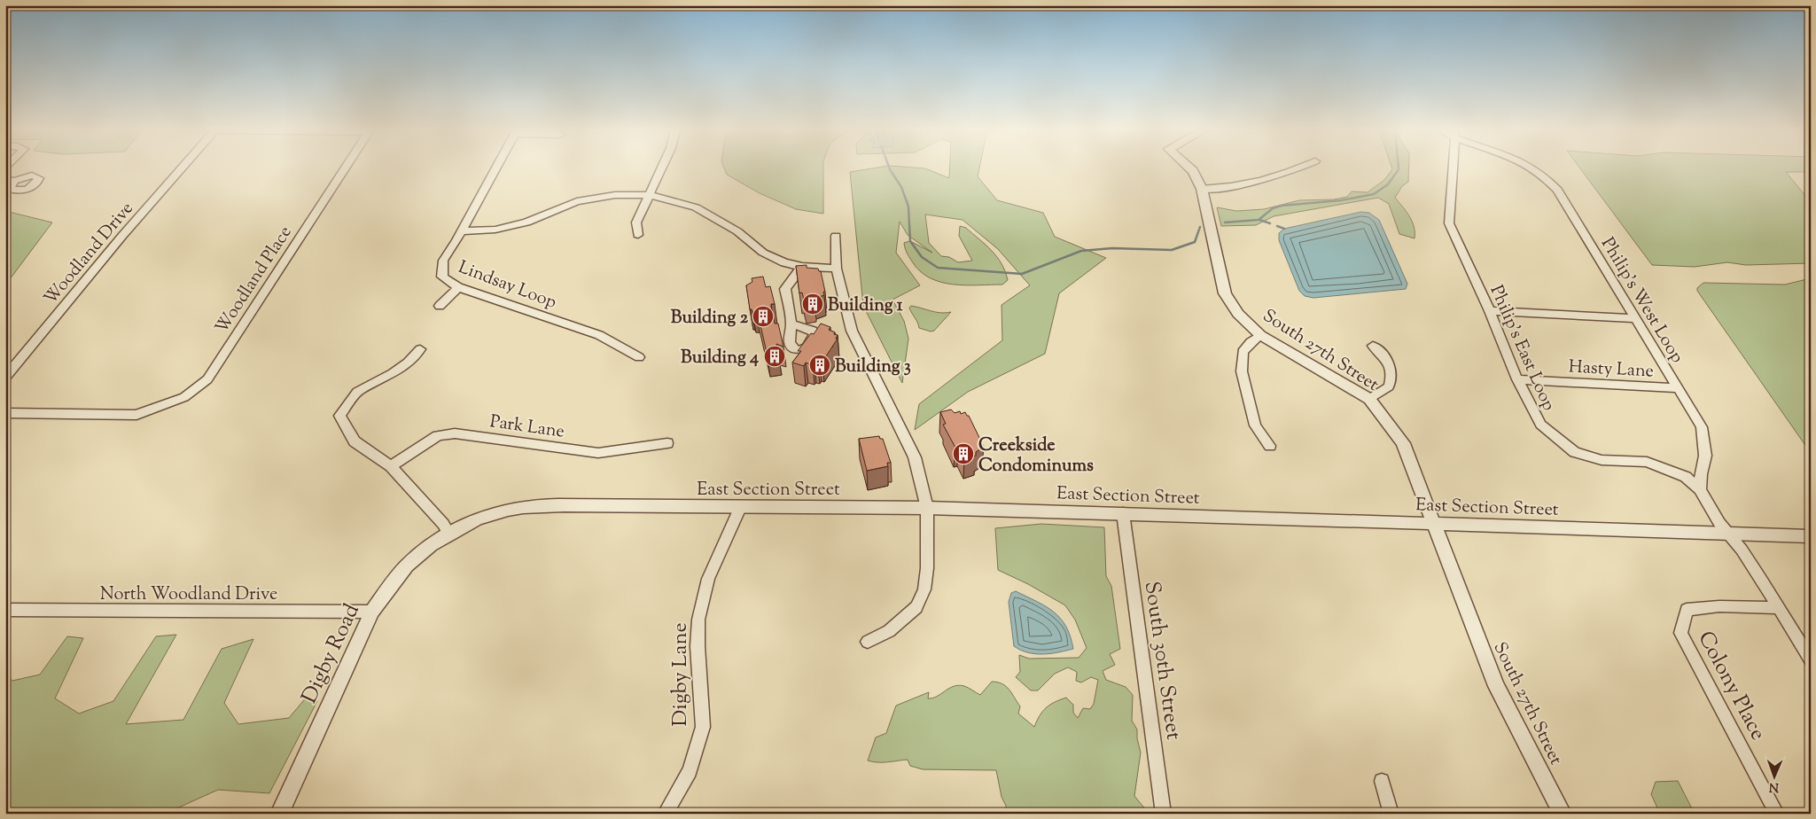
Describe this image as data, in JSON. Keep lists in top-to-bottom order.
{
  "streets": {
    "street": [
      "Woodland Drive",
      "Woodland Place",
      "Lindsay Loop",
      "Philip's West Loop",
      "Philip's East Loop",
      "South 27th Street",
      "Hasty Lane",
      "Park Lane",
      "East Section Street",
      "North Woodland Drive",
      "Digby Road",
      "South 30th Street",
      "Digby Lane",
      "Colony Place"
    ]
  },
  "crossings": [
    ["Philip's West Loop", "Philip's East Loop"],
    ["Philip's West Loop", "Hasty Lane"],
    ["Philip's East Loop", "Hasty Lane"],
    ["South 27th Street", "East Section Street"],
    ["East Section Street", "Digby Road"],
    ["East Section Street", "South 30th Street"],
    ["East Section Street", "Digby Lane"],
    ["North Woodland Drive", "Digby Road"]
  ],
  "places": {
    "building": [
      "Building 1",
      "Building 2",
      "Building 4",
      "Building 3",
      "Creekside Condominums"
    ]
  },
  "north": "bottom"
}
